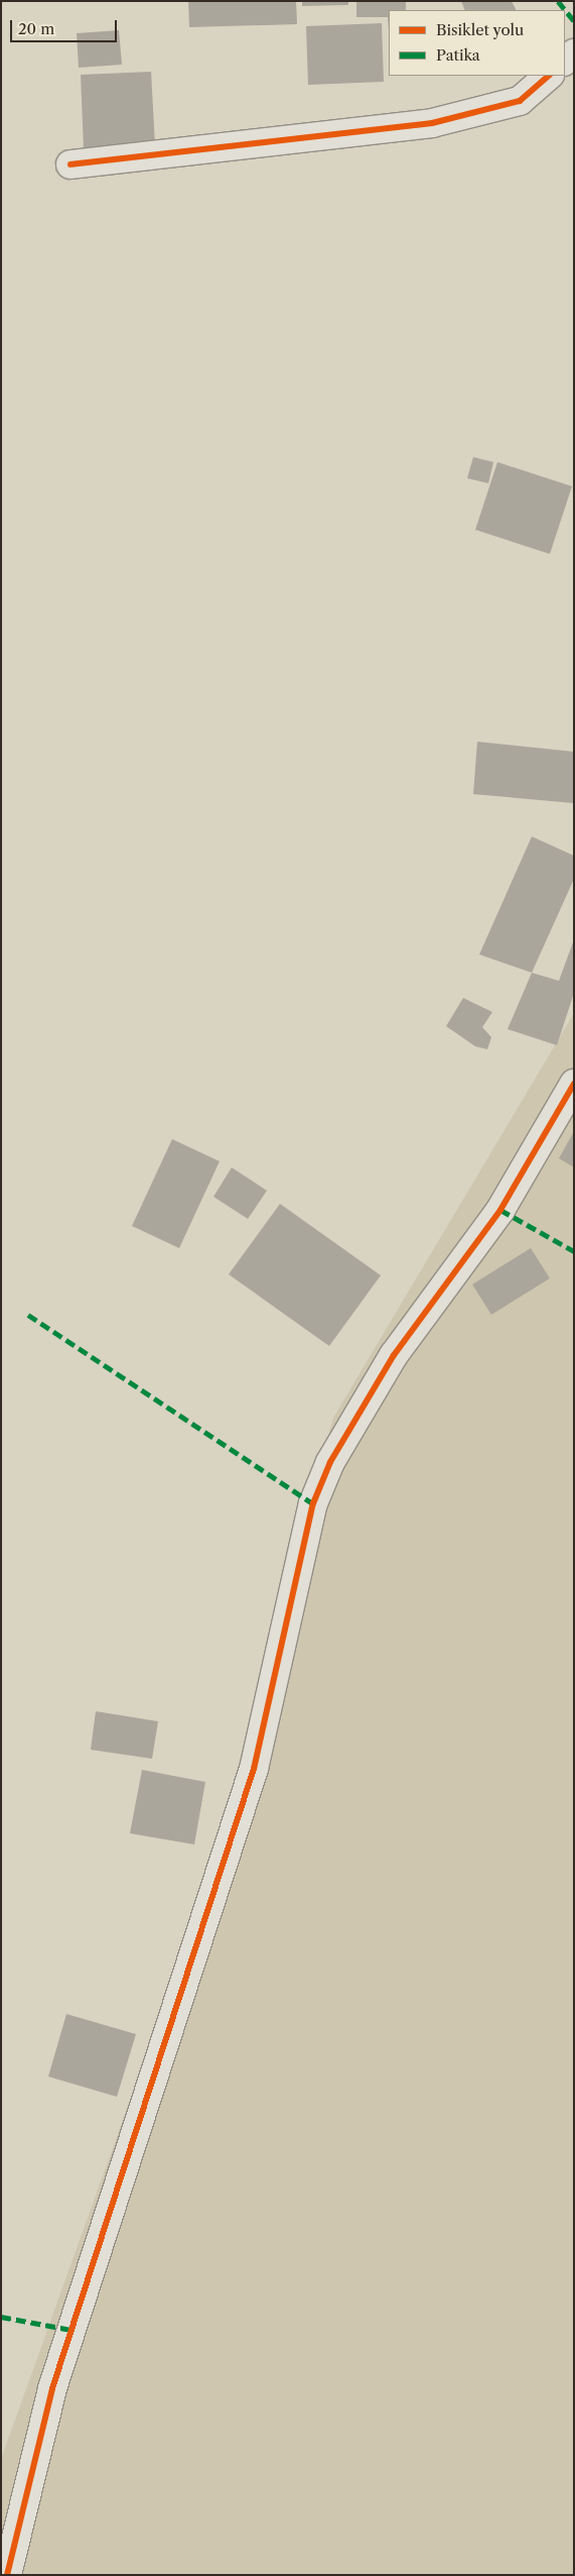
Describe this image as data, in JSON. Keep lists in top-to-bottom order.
{
  "legend": ["Bisiklet yolu", "Patika"],
  "scale_bar": "20 m"
}
